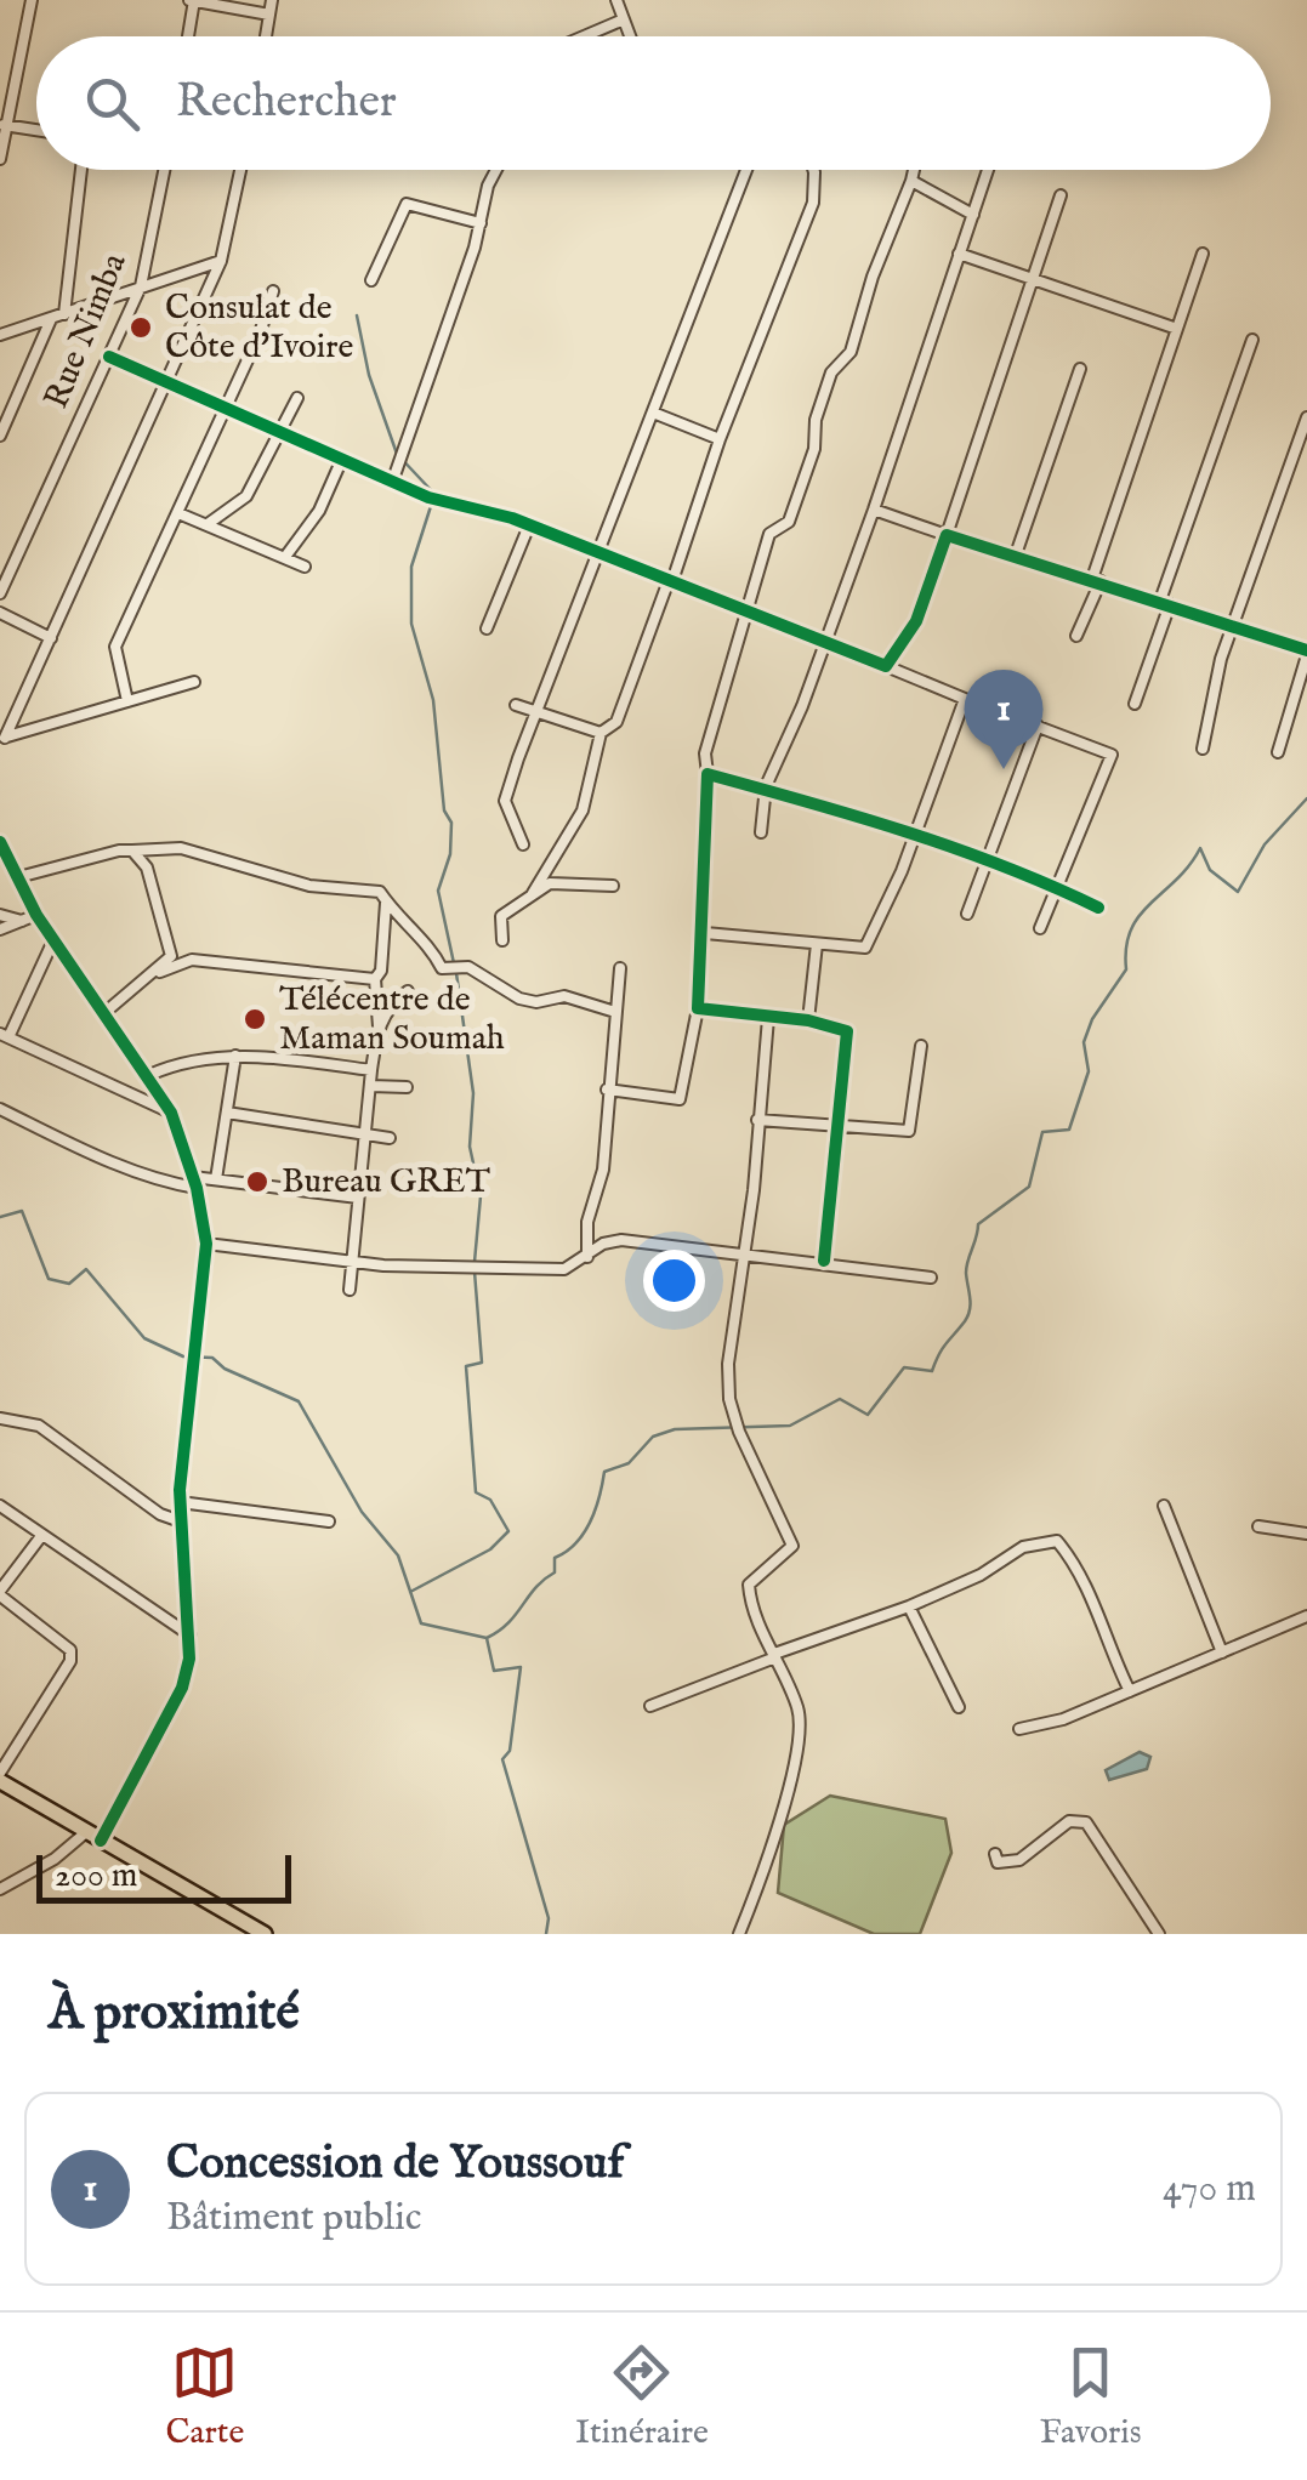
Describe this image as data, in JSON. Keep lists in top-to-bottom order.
{
  "streets": {
    "street": ["Rue Nimba"]
  },
  "places": ["Consulat de Côte d'Ivoire", "Télécentre de Maman Soumah", "Bureau GRET"],
  "scale_bar": "200 m",
  "page": {
    "search": "Rechercher",
    "pins": "1",
    "scale": "200 m",
    "heading": "À proximité",
    "list": [
      {
        "mark": "1",
        "name": "Concession de Youssouf",
        "note": "Bâtiment public",
        "value": "470 m"
      }
    ],
    "nav": ["Carte", "Itinéraire", "Favoris"]
  }
}
